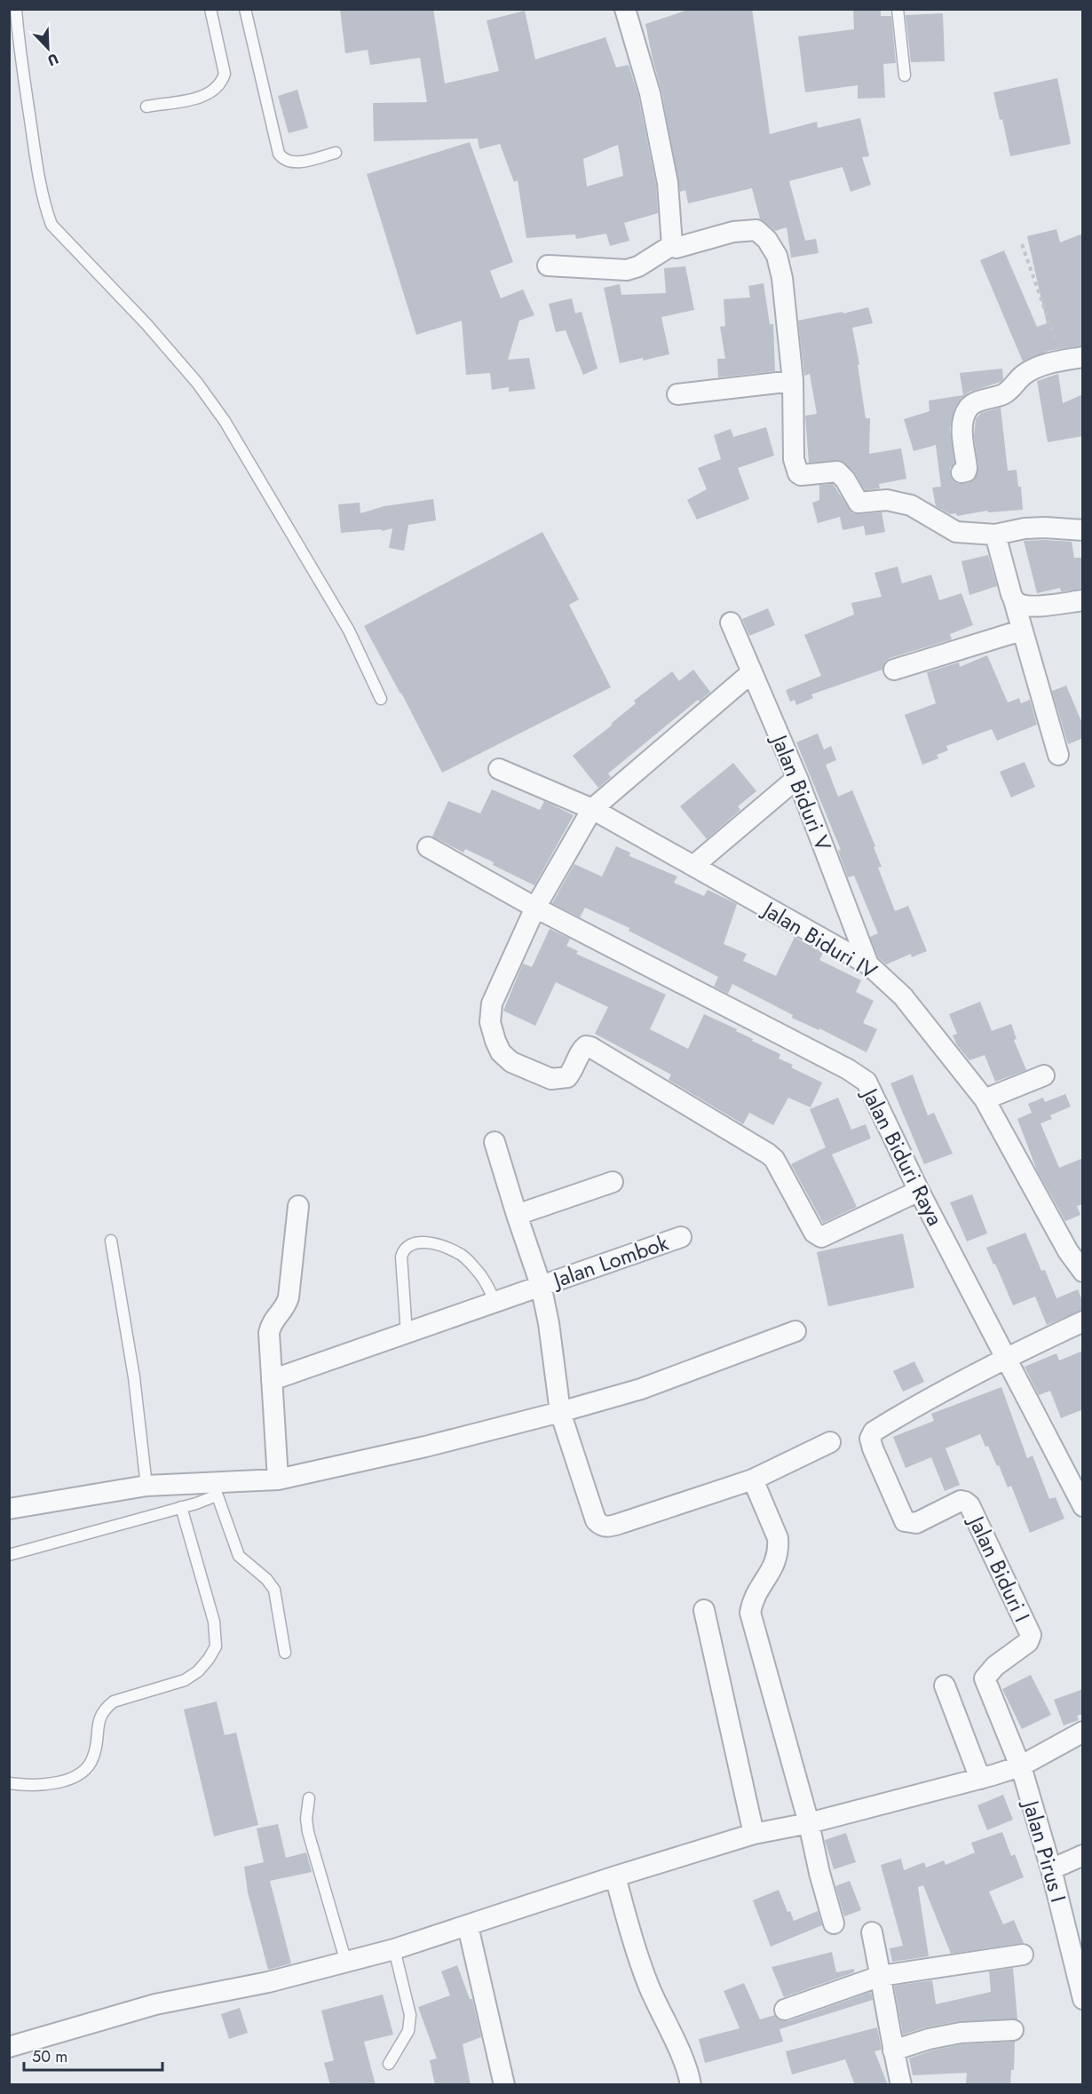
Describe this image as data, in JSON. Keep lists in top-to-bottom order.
{
  "streets": {
    "street": [
      "Jalan Biduri V",
      "Jalan Biduri IV",
      "Jalan Biduri Raya",
      "Jalan Lombok",
      "Jalan Biduri I",
      "Jalan Pirus I"
    ]
  },
  "crossings": [
    ["Jalan Biduri V", "Jalan Biduri IV"],
    ["Jalan Biduri Raya", "Jalan Biduri I"],
    ["Jalan Biduri I", "Jalan Pirus I"]
  ],
  "scale_bar": "50 m",
  "north": "bottom right"
}
